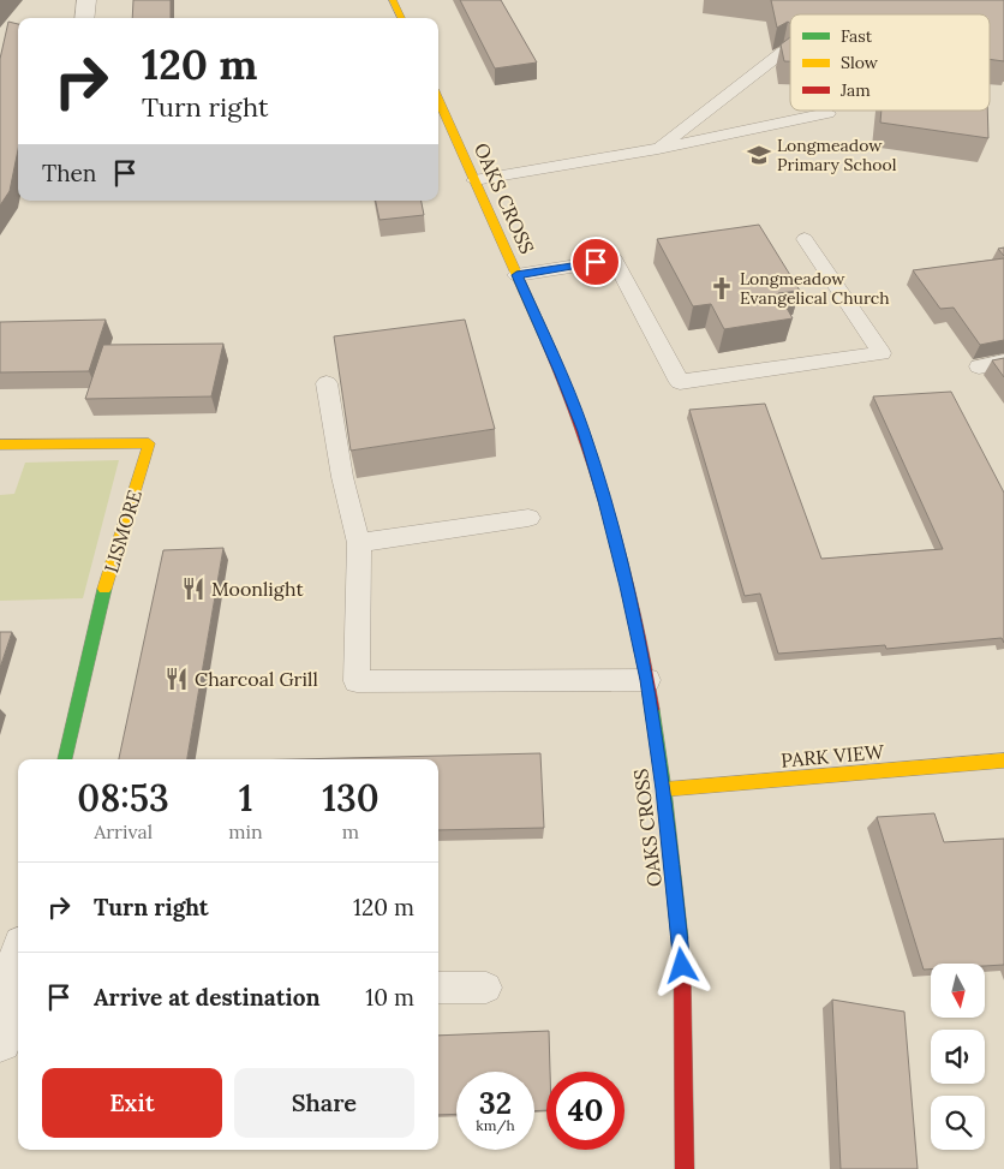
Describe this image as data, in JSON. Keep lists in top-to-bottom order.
{
  "streets": {
    "street": ["OAKS CROSS", "LISMORE", "PARK VIEW"]
  },
  "crossings": [
    ["OAKS CROSS", "PARK VIEW"]
  ],
  "places": {
    "school or university": ["Longmeadow Primary School"],
    "church": ["Longmeadow Evangelical Church"],
    "restaurant": ["Moonlight", "Charcoal Grill"]
  },
  "legend": ["Fast", "Slow", "Jam"],
  "north": "bottom",
  "page": {
    "turn": ["120 m", "Turn right"],
    "then": "Then",
    "eta": [
      "08:53",
      "Arrival",
      "1",
      "min",
      "130",
      "m"
    ],
    "list": [
      {
        "name": "Turn right",
        "value": "120 m"
      },
      {
        "name": "Arrive at destination",
        "value": "10 m"
      }
    ],
    "buttons": ["Exit", "Share"],
    "speed": "32 km/h",
    "limit": "40"
  }
}
